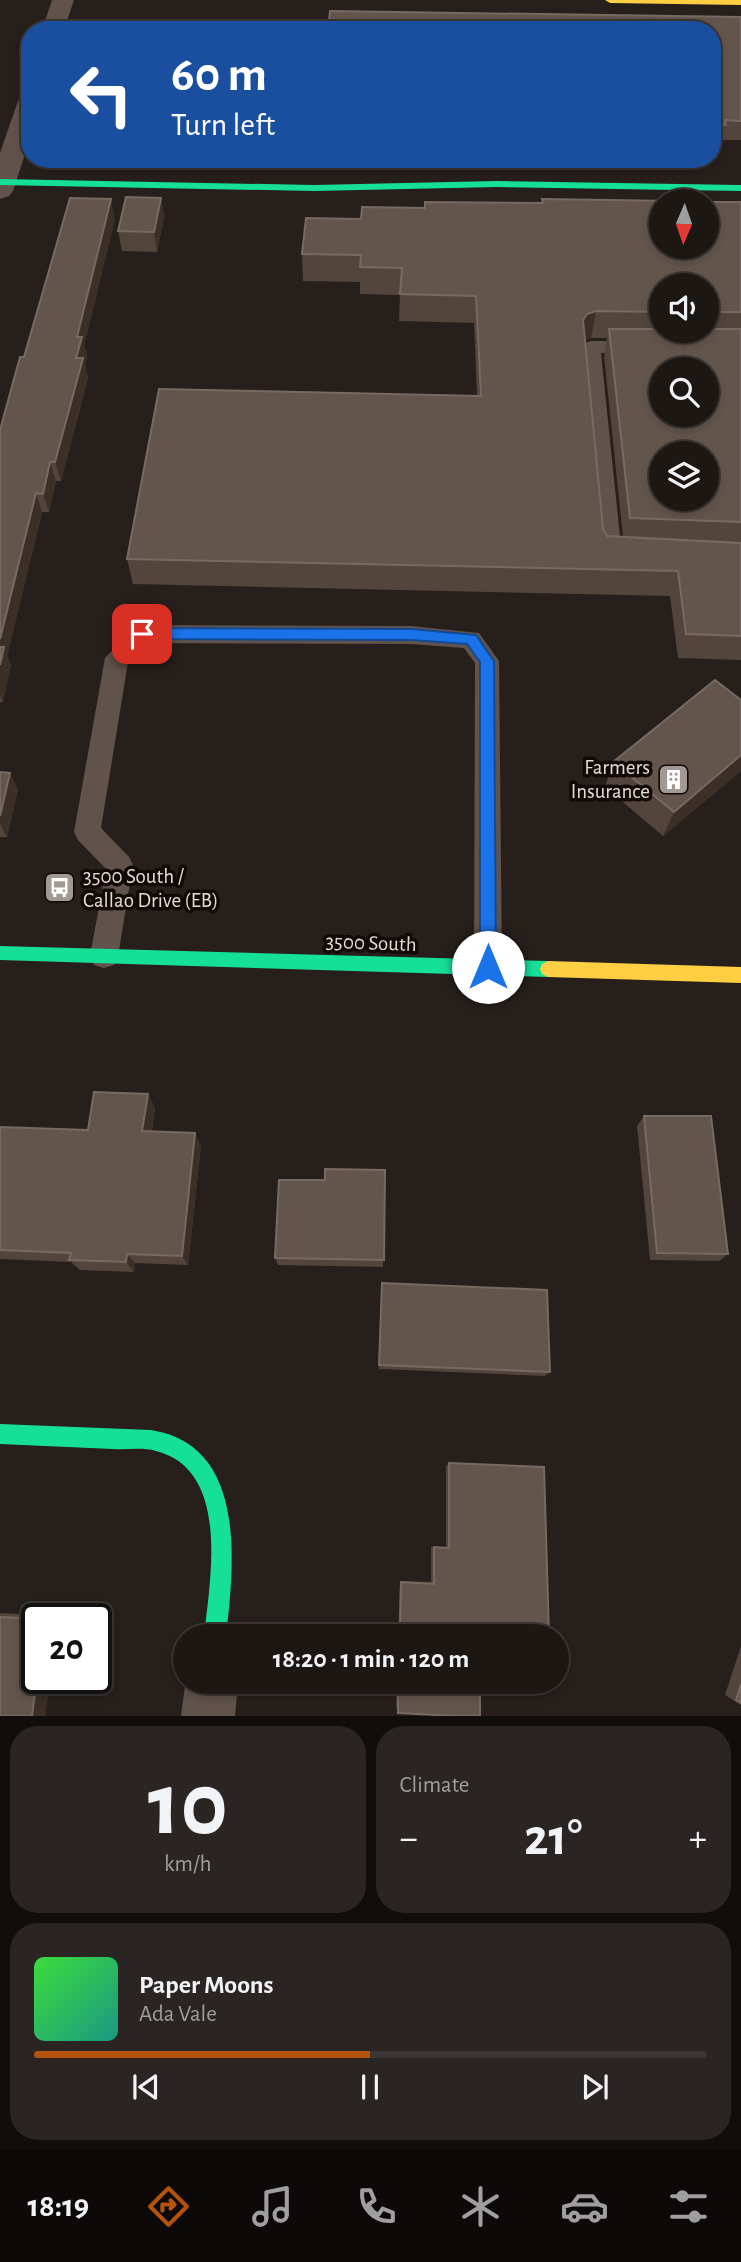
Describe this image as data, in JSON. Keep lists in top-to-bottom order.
{
  "streets": {
    "street": ["3500 South"]
  },
  "places": {
    "building": ["Farmers Insurance"],
    "bus stop": ["3500 South / Callao Drive (EB)"]
  },
  "north": "bottom",
  "page": {
    "turn": ["60 m", "Turn left"],
    "limit": "20",
    "trip": "18:20 · 1 min · 120 m",
    "tile": [
      ["10", "km/h"],
      "Climate"
    ],
    "heat": ["−", "21°", "+"],
    "song": ["Paper Moons", "Ada Vale"],
    "tabs": "18:19"
  }
}
